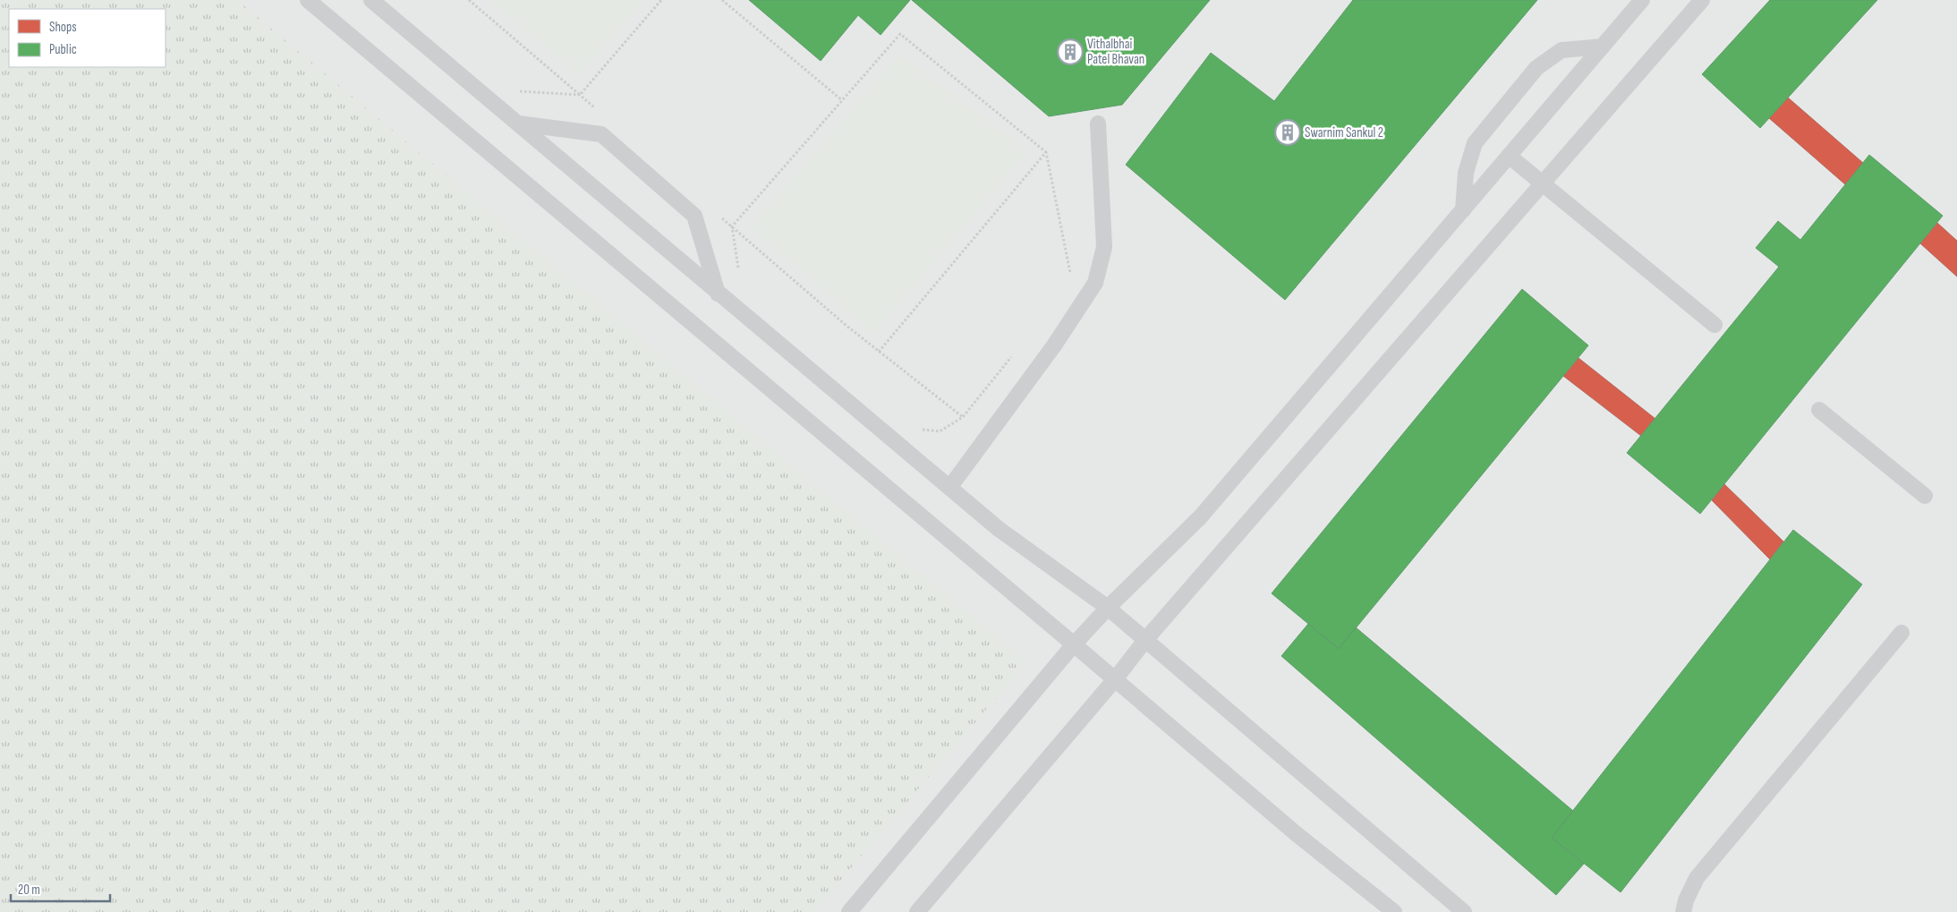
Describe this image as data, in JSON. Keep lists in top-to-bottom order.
{
  "places": {
    "building": ["Vithalbhai Patel Bhavan", "Swarnim Sankul 2"]
  },
  "legend": ["Shops", "Public"],
  "scale_bar": "20 m"
}
